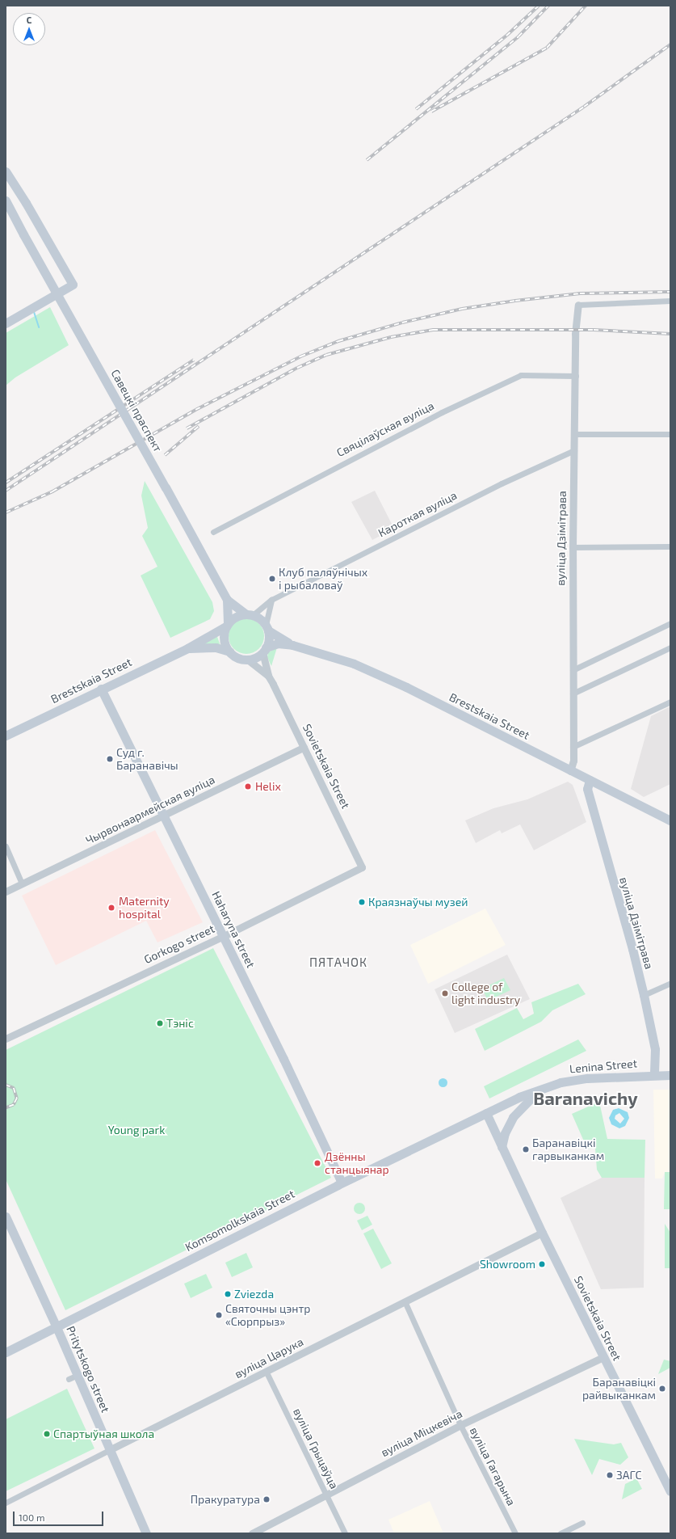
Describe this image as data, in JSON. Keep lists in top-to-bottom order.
{
  "streets": {
    "main road": [
      "Савецкі праспект",
      "вуліца Дзімітрава",
      "Brestskaia Street",
      "Sovietskaia Street",
      "Haharyna street",
      "Lenina Street",
      "Komsomolkskaia Street",
      "Pritytskogo street"
    ],
    "street": [
      "Свяцілаўская вуліца",
      "Кароткая вуліца",
      "Чырвонаармейская вуліца",
      "Gorkogo street",
      "вуліца Царука",
      "вуліца Міцкевіча",
      "вуліца Грыцаўца",
      "вуліца Гагарына"
    ]
  },
  "crossings": [
    ["Савецкі праспект", "Кароткая вуліца"],
    ["Савецкі праспект", "Brestskaia Street"],
    ["Савецкі праспект", "Sovietskaia Street"],
    ["Свяцілаўская вуліца", "вуліца Дзімітрава"],
    ["Кароткая вуліца", "вуліца Дзімітрава"],
    ["Кароткая вуліца", "Brestskaia Street"],
    ["Кароткая вуліца", "Sovietskaia Street"],
    ["вуліца Дзімітрава", "Brestskaia Street"],
    ["вуліца Дзімітрава", "Lenina Street"],
    ["Brestskaia Street", "Sovietskaia Street"],
    ["Brestskaia Street", "Haharyna street"],
    ["Sovietskaia Street", "Чырвонаармейская вуліца"],
    ["Sovietskaia Street", "Gorkogo street"],
    ["Sovietskaia Street", "вуліца Царука"],
    ["Sovietskaia Street", "вуліца Міцкевіча"],
    ["Чырвонаармейская вуліца", "Haharyna street"],
    ["Haharyna street", "Gorkogo street"],
    ["Haharyna street", "Komsomolkskaia Street"],
    ["Lenina Street", "Komsomolkskaia Street"],
    ["Komsomolkskaia Street", "Pritytskogo street"],
    ["вуліца Царука", "Pritytskogo street"],
    ["вуліца Царука", "вуліца Грыцаўца"],
    ["вуліца Царука", "вуліца Гагарына"],
    ["вуліца Міцкевіча", "вуліца Грыцаўца"],
    ["вуліца Міцкевіча", "вуліца Гагарына"]
  ],
  "districts": ["ПЯТАЧОК", "Baranavichy"],
  "parks": ["Young park"],
  "places": [
    "Клуб паляўнічых і рыбаловаў",
    "Суд г. Баранавічы",
    "Helix",
    "Краязнаўчы музей",
    "Maternity hospital",
    "College of light industry",
    "Тэніс",
    "Баранавіцкі гарвыканкам",
    "Дзённы станцыянар",
    "Showroom",
    "Zviezda",
    "Святочны цэнтр «Сюрпрыз»",
    "Баранавіцкі райвыканкам",
    "Спартыўная школа",
    "ЗАГС",
    "Пракуратура"
  ],
  "scale_bar": "100 m",
  "north": "top"
}
